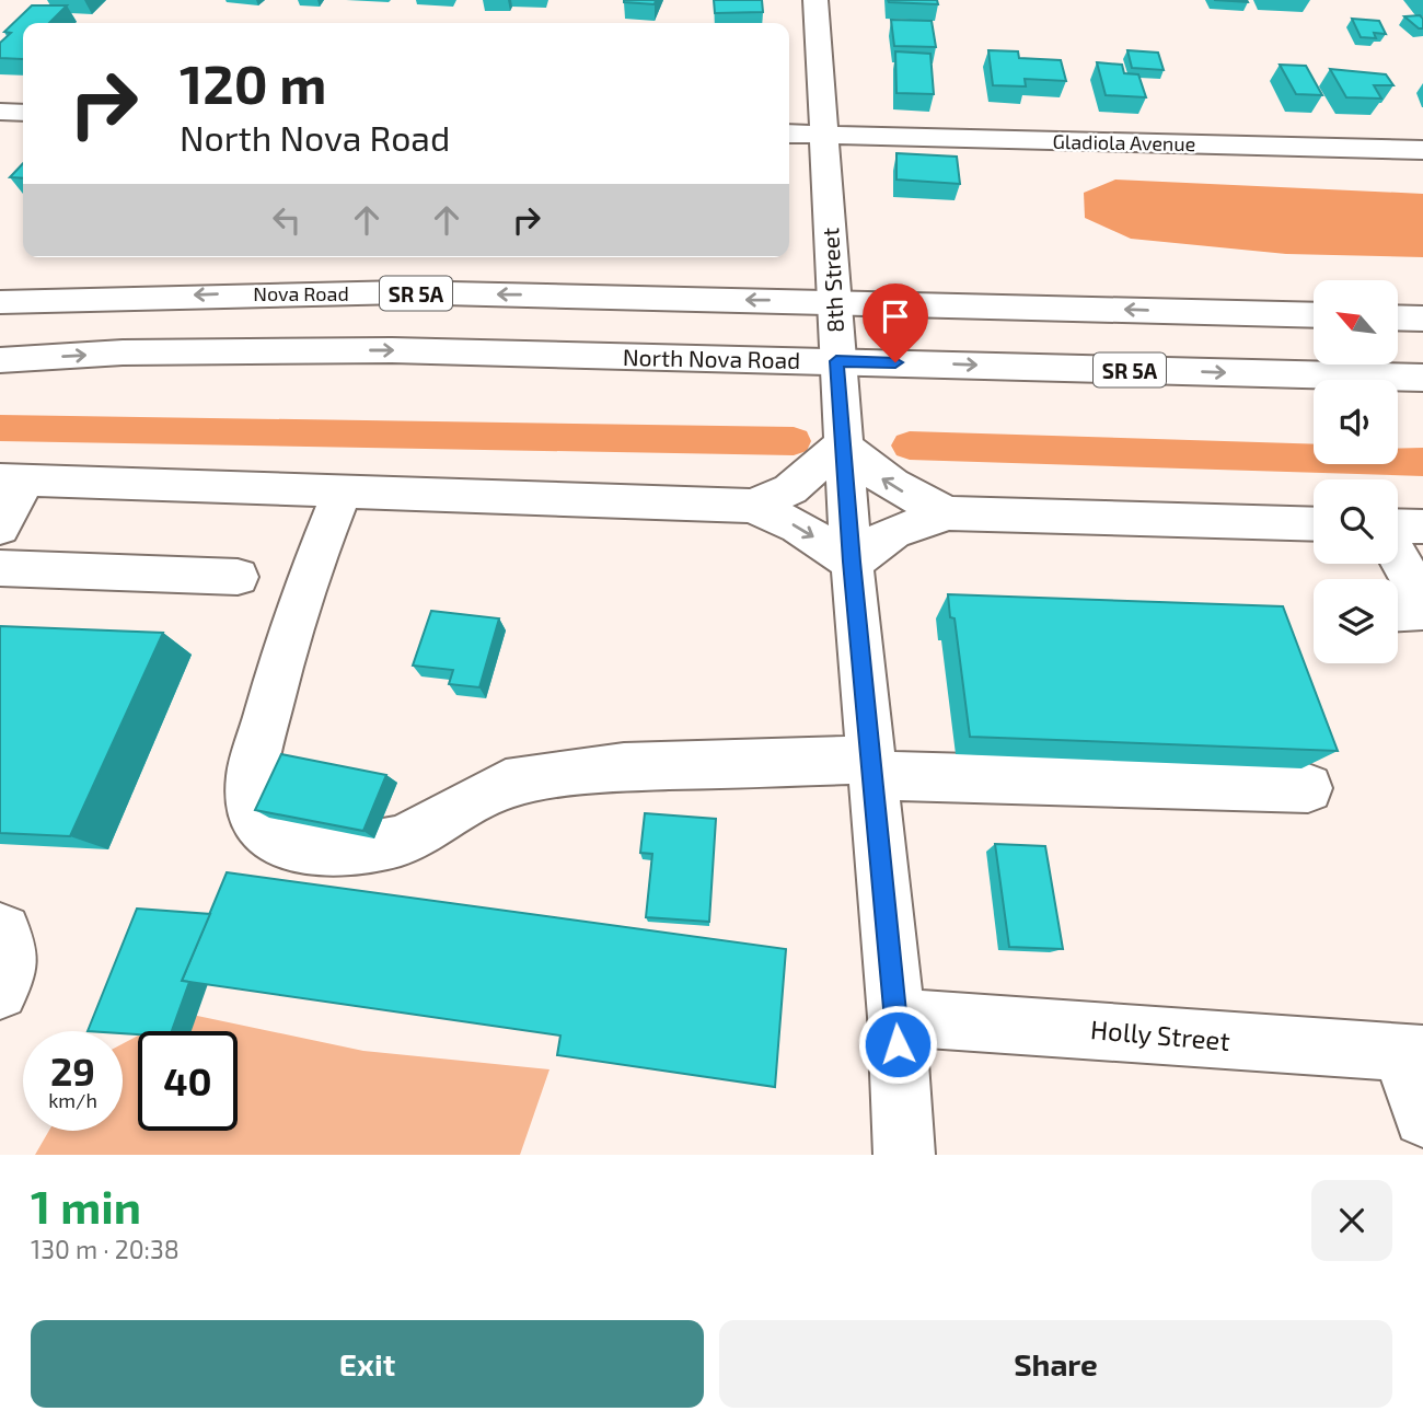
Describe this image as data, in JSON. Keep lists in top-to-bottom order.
{
  "streets": {
    "street": [
      "Gladiola Avenue",
      "8th Street",
      "Nova Road",
      "SR 5A",
      "North Nova Road",
      "Holly Street"
    ]
  },
  "crossings": [
    ["Gladiola Avenue", "8th Street"],
    ["8th Street", "Nova Road"],
    ["8th Street", "SR 5A"],
    ["8th Street", "North Nova Road"],
    ["8th Street", "Holly Street"],
    ["Nova Road", "SR 5A"]
  ],
  "north": "top left",
  "page": {
    "turn": ["120 m", "North Nova Road"],
    "speed": "29 km/h",
    "limit": "40",
    "heading": ["1 min", "130 m · 20:38"],
    "buttons": ["Exit", "Share"]
  }
}
